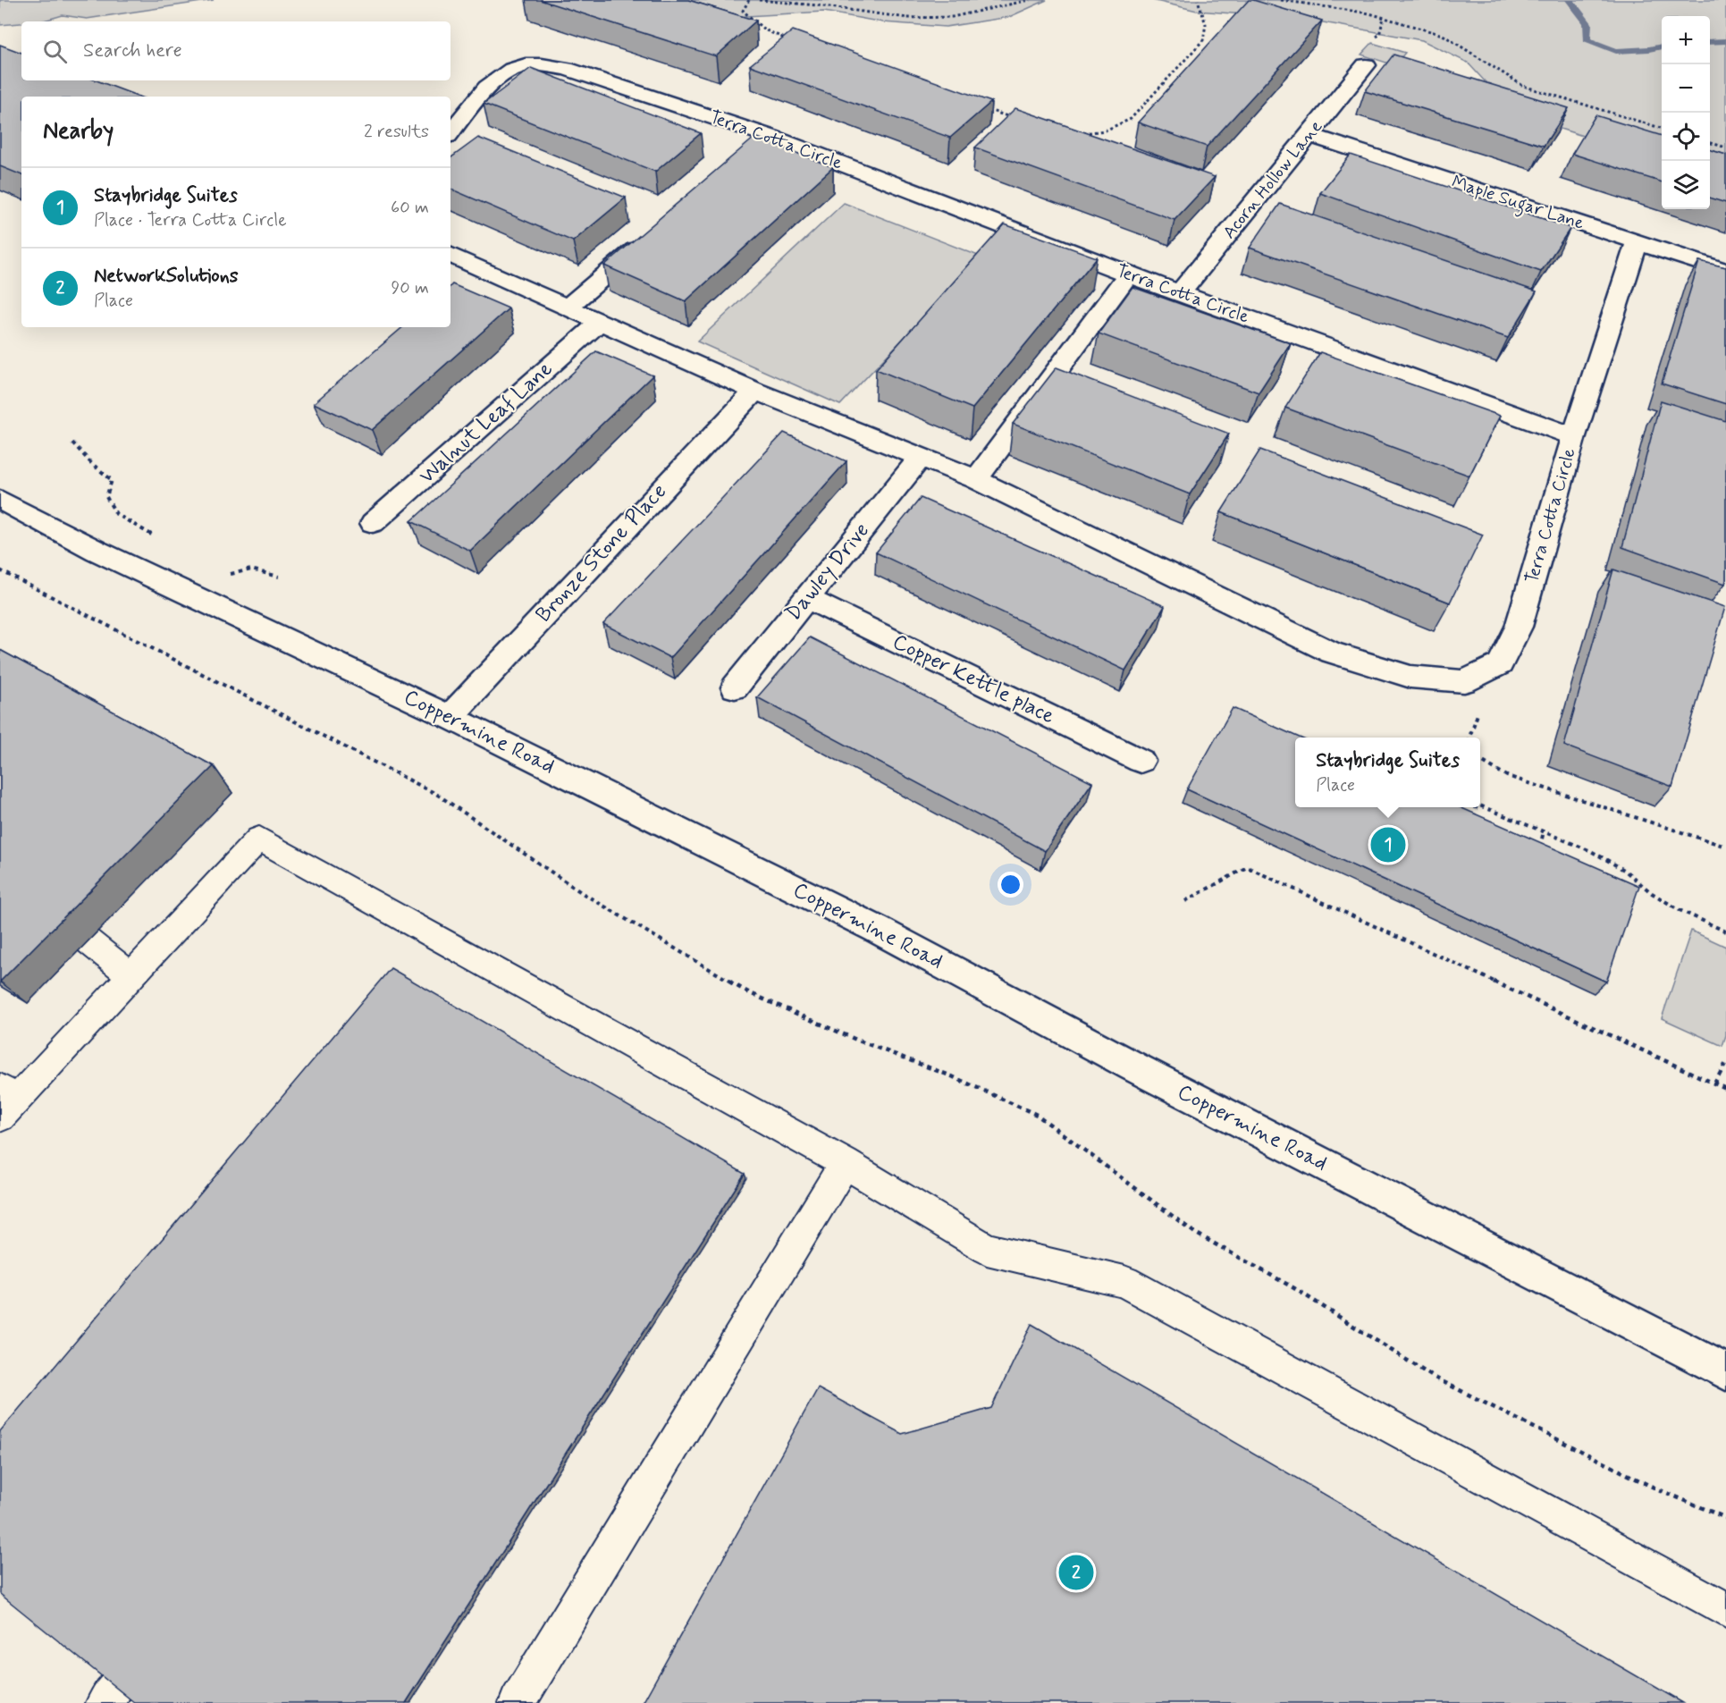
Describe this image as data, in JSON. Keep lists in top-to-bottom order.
{
  "streets": {
    "street": [
      "Terra Cotta Circle",
      "Acorn Hollow Lane",
      "Maple Sugar Lane",
      "Walnut Leaf Lane",
      "Bronze Stone Place",
      "Dawley Drive",
      "Copper Kettle place",
      "Coppermine Road"
    ]
  },
  "crossings": [
    ["Terra Cotta Circle", "Acorn Hollow Lane"],
    ["Terra Cotta Circle", "Walnut Leaf Lane"],
    ["Terra Cotta Circle", "Bronze Stone Place"],
    ["Terra Cotta Circle", "Dawley Drive"],
    ["Acorn Hollow Lane", "Maple Sugar Lane"],
    ["Bronze Stone Place", "Coppermine Road"],
    ["Dawley Drive", "Copper Kettle place"]
  ],
  "page": {
    "map_buttons": ["+", "−"],
    "search": "Search here",
    "heading": ["Nearby", "2 results"],
    "list": [
      {
        "mark": "1",
        "name": "Staybridge Suites",
        "note": "Place · Terra Cotta Circle",
        "value": "60 m"
      },
      {
        "mark": "2",
        "name": "NetworkSolutions",
        "note": "Place",
        "value": "90 m"
      }
    ],
    "popup": ["Staybridge Suites", "Place"],
    "pins": ["1", "2"]
  }
}
